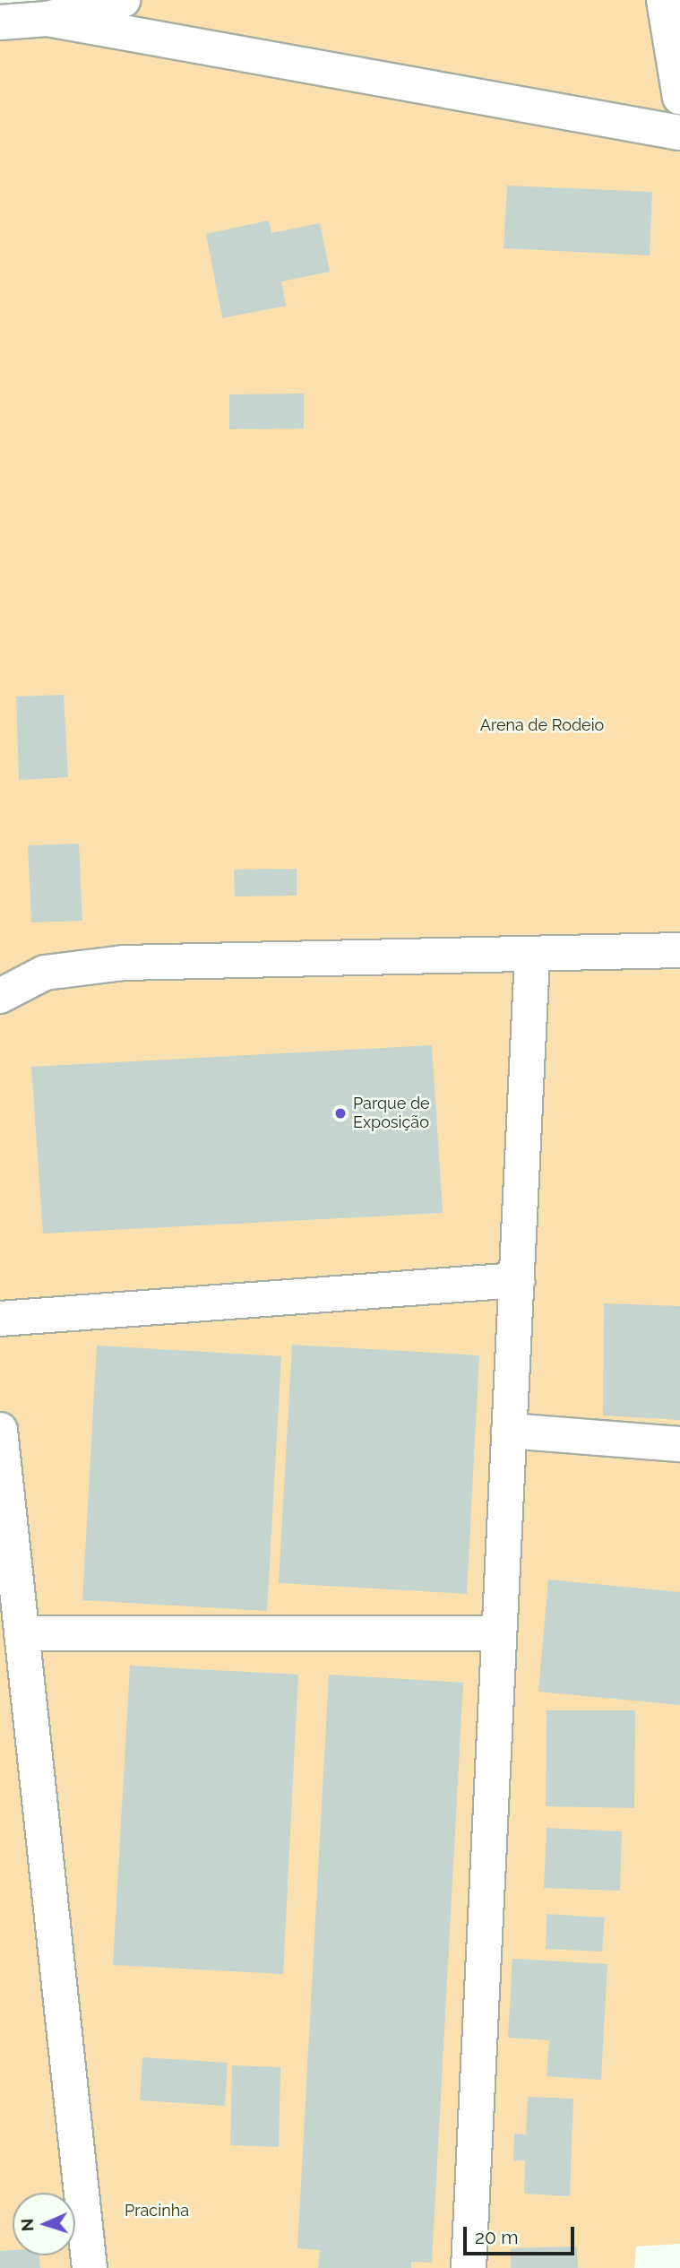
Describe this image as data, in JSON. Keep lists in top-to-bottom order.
{
  "parks": ["Arena de Rodeio", "Pracinha"],
  "places": ["Parque de Exposição"],
  "scale_bar": "20 m",
  "north": "left"
}
